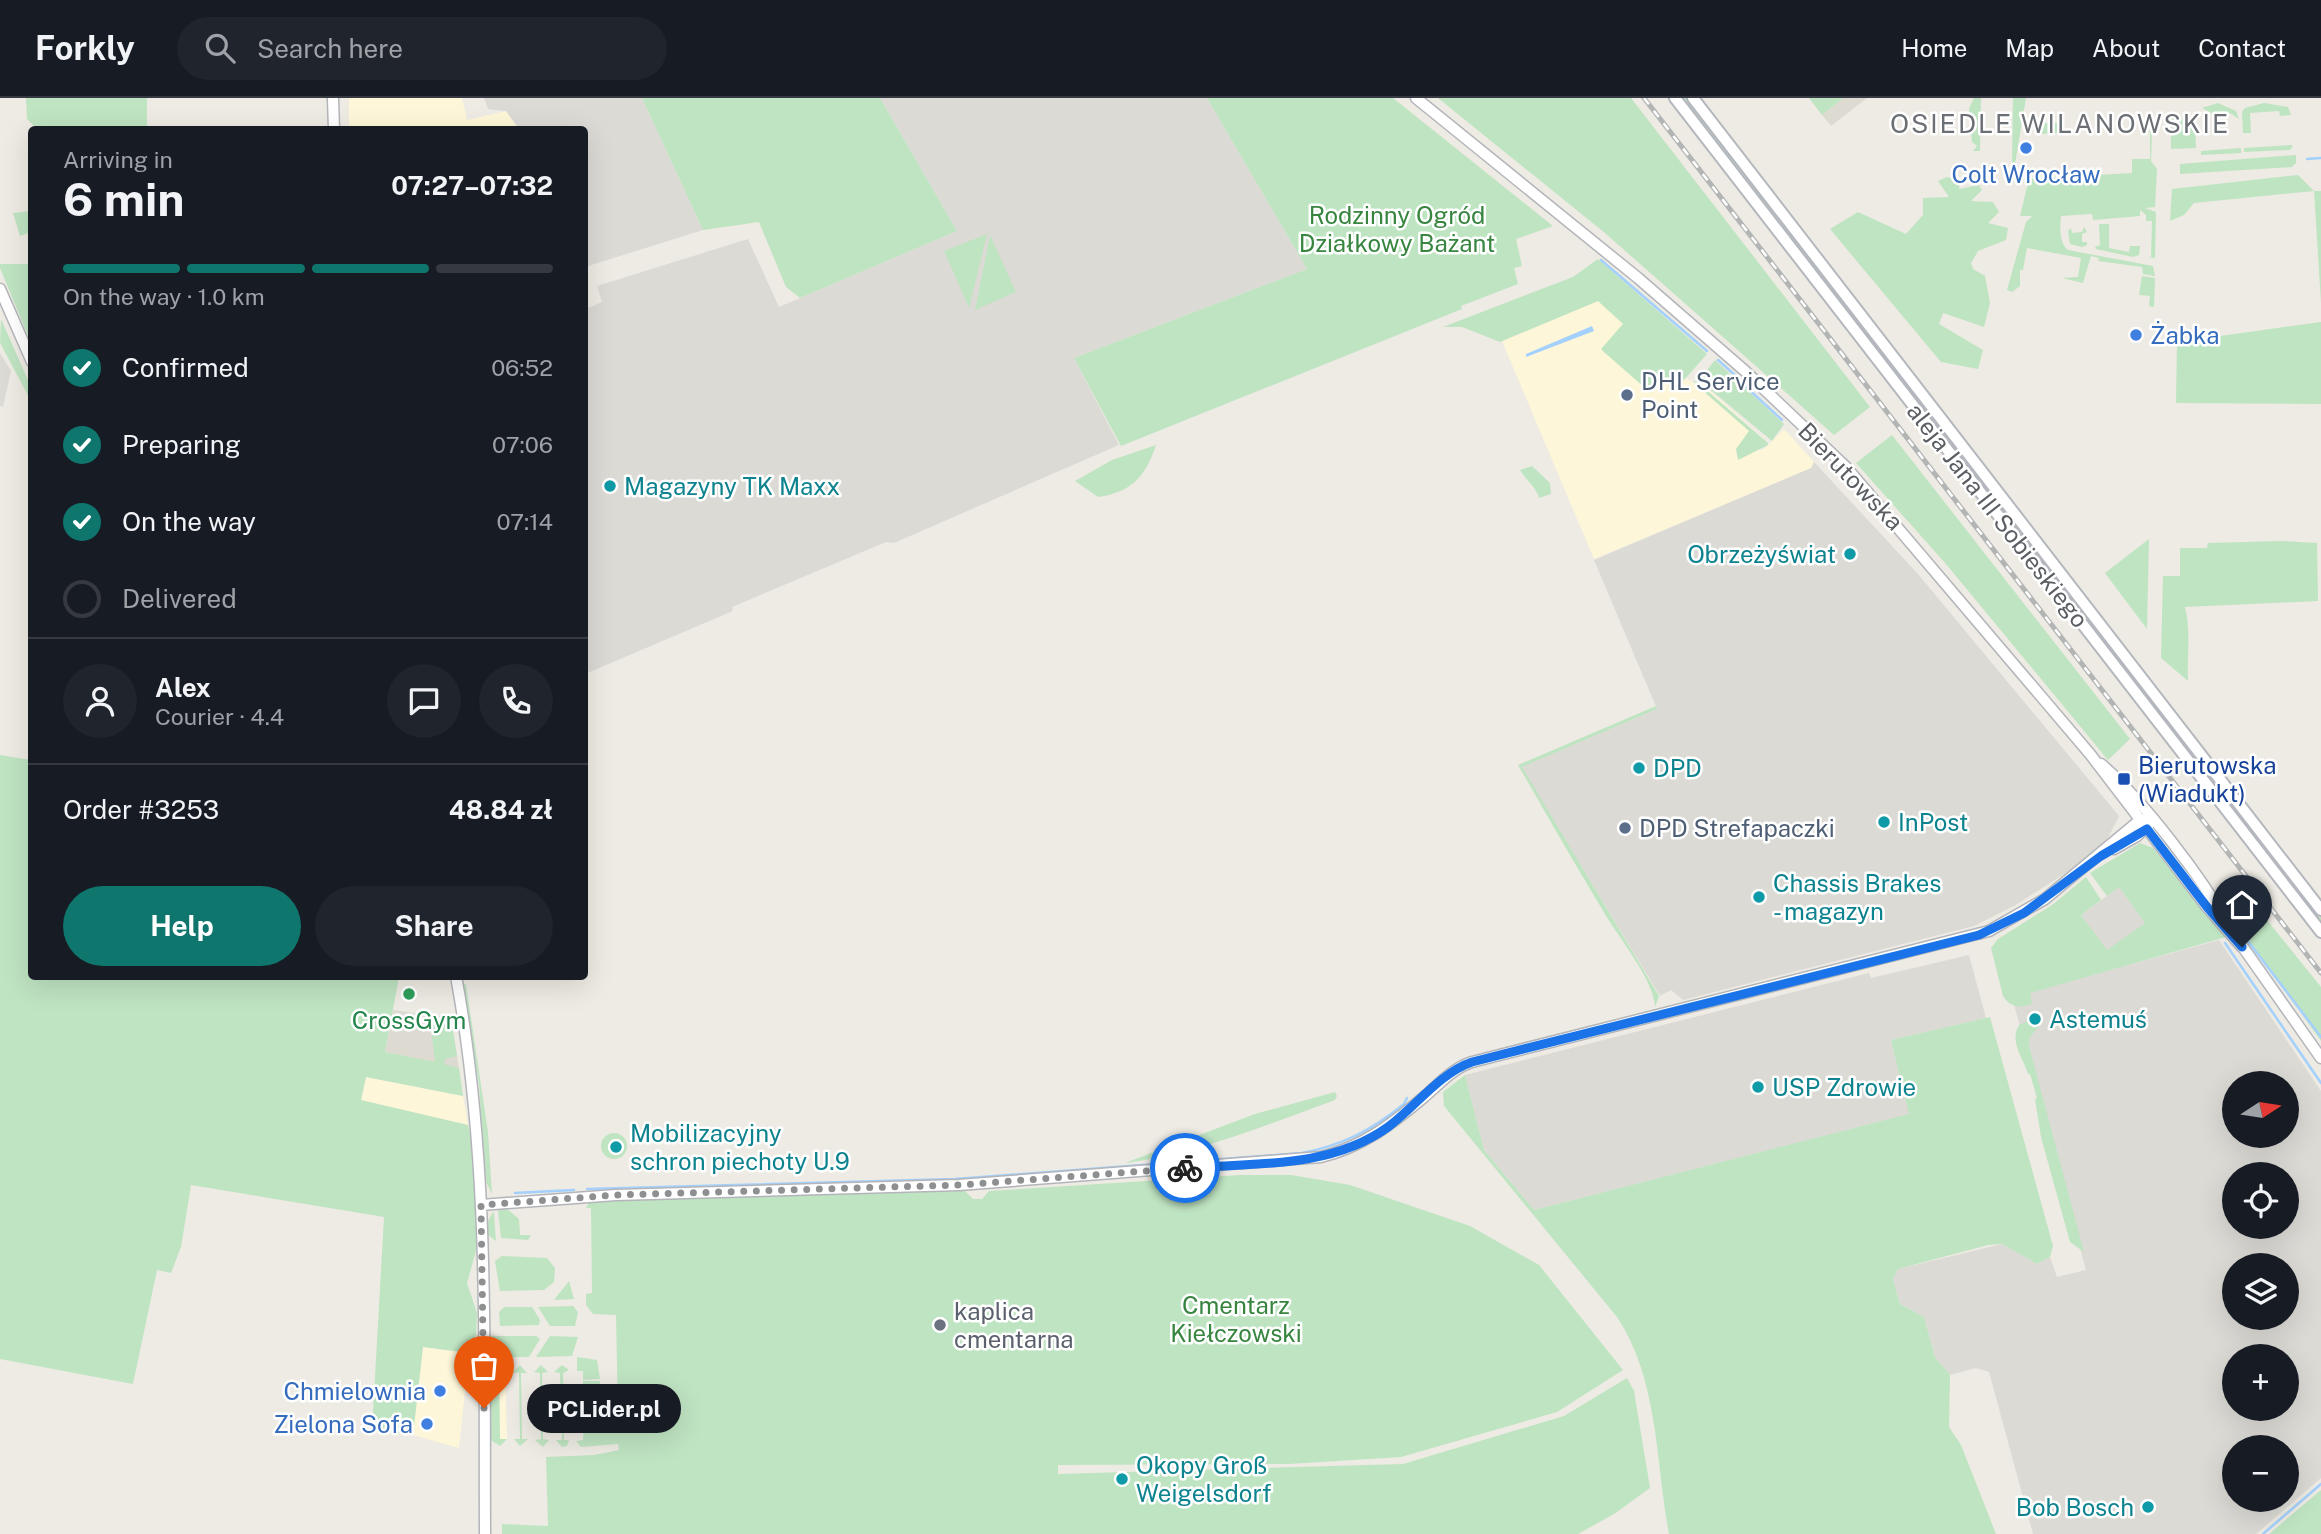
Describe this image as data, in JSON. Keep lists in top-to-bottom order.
{
  "streets": {
    "main road": ["aleja Jana III Sobieskiego"],
    "street": ["Bierutowska"]
  },
  "districts": ["OSIEDLE WILANOWSKIE"],
  "parks": ["Rodzinny Ogród Działkowy Bażant", "Cmentarz Kiełczowski"],
  "places": {
    "other": [
      "Colt Wrocław",
      "Żabka",
      "DHL Service Point",
      "Magazyny TK Maxx",
      "Obrzeżyświat",
      "DPD",
      "InPost",
      "DPD Strefapaczki",
      "Chassis Brakes - magazyn",
      "CrossGym",
      "Astemuś",
      "USP Zdrowie",
      "Mobilizacyjny schron piechoty U.9",
      "kaplica cmentarna",
      "Chmielownia",
      "PCLider.pl",
      "Zielona Sofa",
      "Okopy Groß Weigelsdorf",
      "Bob Bosch"
    ],
    "transit": ["Bierutowska (Wiadukt)"]
  },
  "north": "right",
  "page": {
    "header": "Forkly",
    "search": "Search here",
    "nav": [
      "Home",
      "Map",
      "About",
      "Contact"
    ],
    "heading": ["6 min", "Arriving in", "07:27–07:32"],
    "panel": [
      "Alex",
      "Courier · 4.4",
      "Order #3253",
      "48.84 zł"
    ],
    "bar": "On the way · 1.0 km",
    "list": [
      ["Confirmed", "06:52"],
      ["Preparing", "07:06"],
      ["On the way", "07:14"],
      "Delivered"
    ],
    "buttons": ["Help", "Share"],
    "map_buttons": ["+", "−"],
    "bubble": "PCLider.pl"
  }
}
